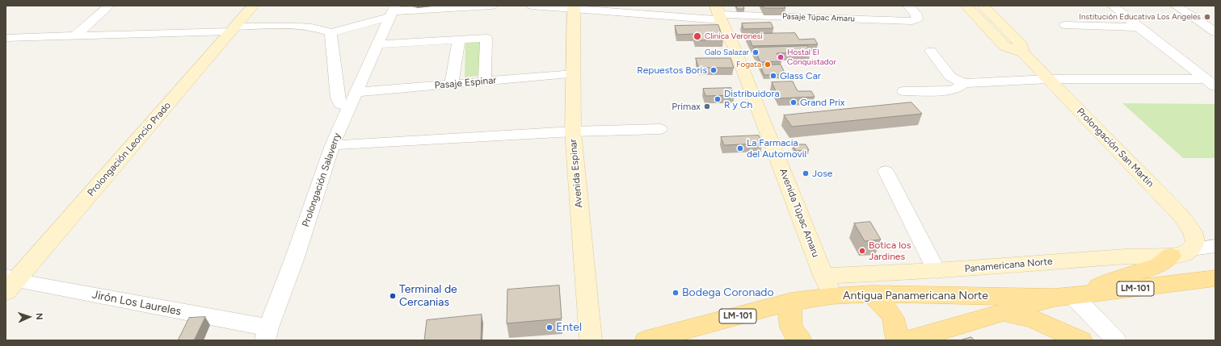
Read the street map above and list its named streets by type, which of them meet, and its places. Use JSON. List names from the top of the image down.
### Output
{
  "streets": {
    "main road": ["LM-101", "Antigua Panamericana Norte"],
    "street": [
      "Pasaje Túpac Amaru",
      "Pasaje Espinar",
      "Prolongación San Martin",
      "Prolongación Leoncio Prado",
      "Avenida Espinar",
      "Prolongación Salaverry",
      "Avenida Túpac Amaru",
      "Panamericana Norte",
      "Jirón Los Laureles"
    ]
  },
  "crossings": [
    ["Pasaje Túpac Amaru", "Avenida Espinar"],
    ["Pasaje Túpac Amaru", "Avenida Túpac Amaru"],
    ["Pasaje Espinar", "Avenida Espinar"],
    ["Pasaje Espinar", "Prolongación Salaverry"],
    ["Prolongación San Martin", "Panamericana Norte"],
    ["Prolongación Leoncio Prado", "Jirón Los Laureles"],
    ["Prolongación Salaverry", "Jirón Los Laureles"],
    ["Avenida Túpac Amaru", "Panamericana Norte"],
    ["Avenida Túpac Amaru", "Antigua Panamericana Norte"],
    ["Panamericana Norte", "Antigua Panamericana Norte"]
  ],
  "places": [
    "Institución Educativa Los Angeles",
    "Clinica Veronesi",
    "Galo Salazar",
    "Hostal El Conquistador",
    "Fogata",
    "Repuestos Boris",
    "Glass Car",
    "Distribuidora R y Ch",
    "Grand Prix",
    "Primax",
    "La Farmacia del Automovil",
    "Jose",
    "Botica los Jardines",
    "Bodega Coronado",
    "Terminal de Cercanias",
    "Entel"
  ],
  "north": "right"
}
